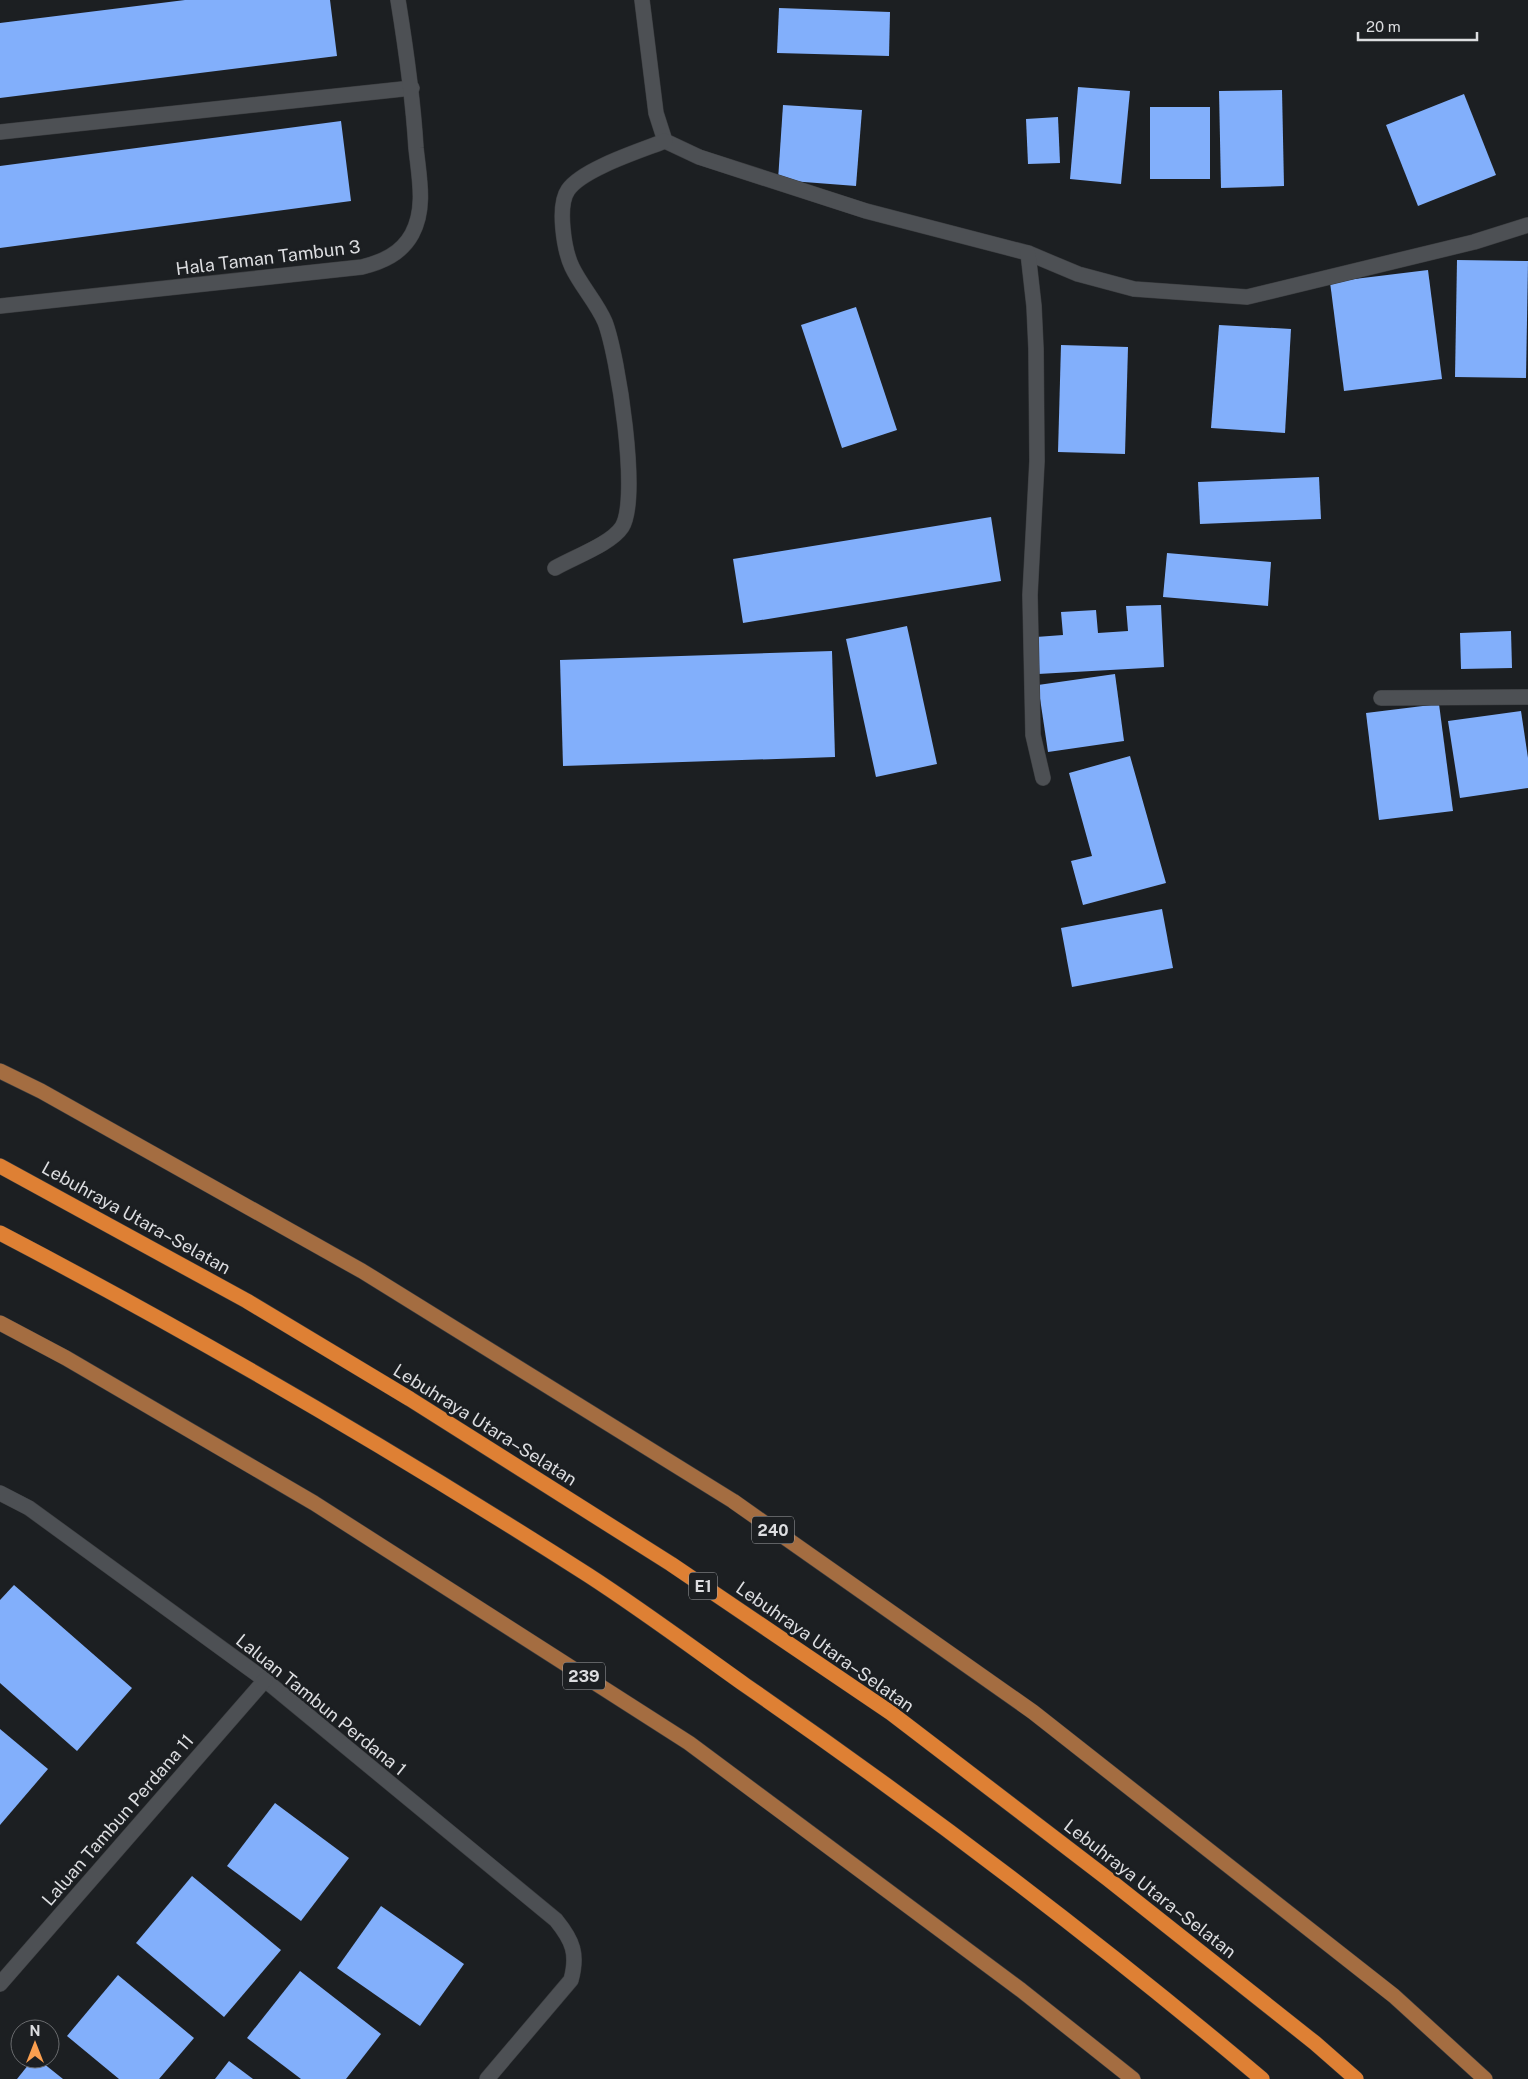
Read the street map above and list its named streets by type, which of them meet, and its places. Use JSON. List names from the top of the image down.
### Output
{
  "streets": {
    "highway": ["Lebuhraya Utara–Selatan", "E1"],
    "main road": ["240", "239"],
    "street": ["Hala Taman Tambun 3", "Laluan Tambun Perdana 1", "Laluan Tambun Perdana 11"]
  },
  "crossings": [
    ["Laluan Tambun Perdana 1", "Laluan Tambun Perdana 11"]
  ],
  "scale_bar": "20 m",
  "north": "top"
}
